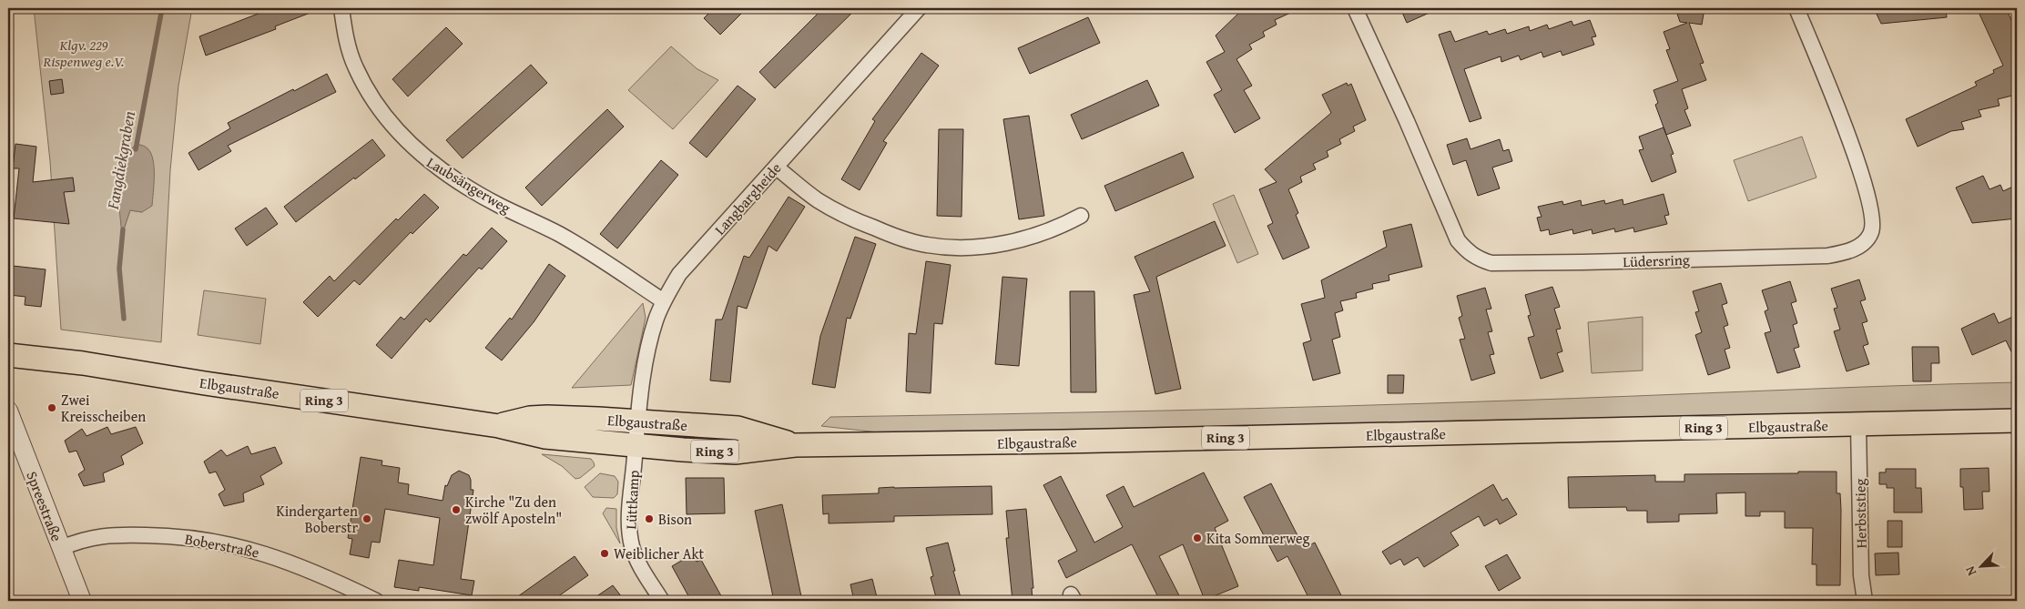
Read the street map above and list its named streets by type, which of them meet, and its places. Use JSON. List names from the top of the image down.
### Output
{
  "streets": {
    "main road": ["Elbgaustraße", "Ring 3"],
    "street": [
      "Laubsängerweg",
      "Langbargheide",
      "Lüdersring",
      "Lüttkamp",
      "Spreestraße",
      "Herbststieg",
      "Boberstraße"
    ]
  },
  "crossings": [
    ["Laubsängerweg", "Langbargheide"],
    ["Langbargheide", "Elbgaustraße"],
    ["Langbargheide", "Lüttkamp"],
    ["Elbgaustraße", "Lüttkamp"],
    ["Elbgaustraße", "Herbststieg"],
    ["Spreestraße", "Boberstraße"]
  ],
  "water": ["Fangdiekgraben"],
  "parks": ["Klgv. 229 Rispenweg e.V."],
  "places": [
    "Zwei Kreisscheiben",
    "Kirche \"Zu den zwölf Aposteln\"",
    "Kindergarten Boberstr",
    "Bison",
    "Kita Sommerweg",
    "Weiblicher Akt"
  ],
  "north": "bottom left"
}
